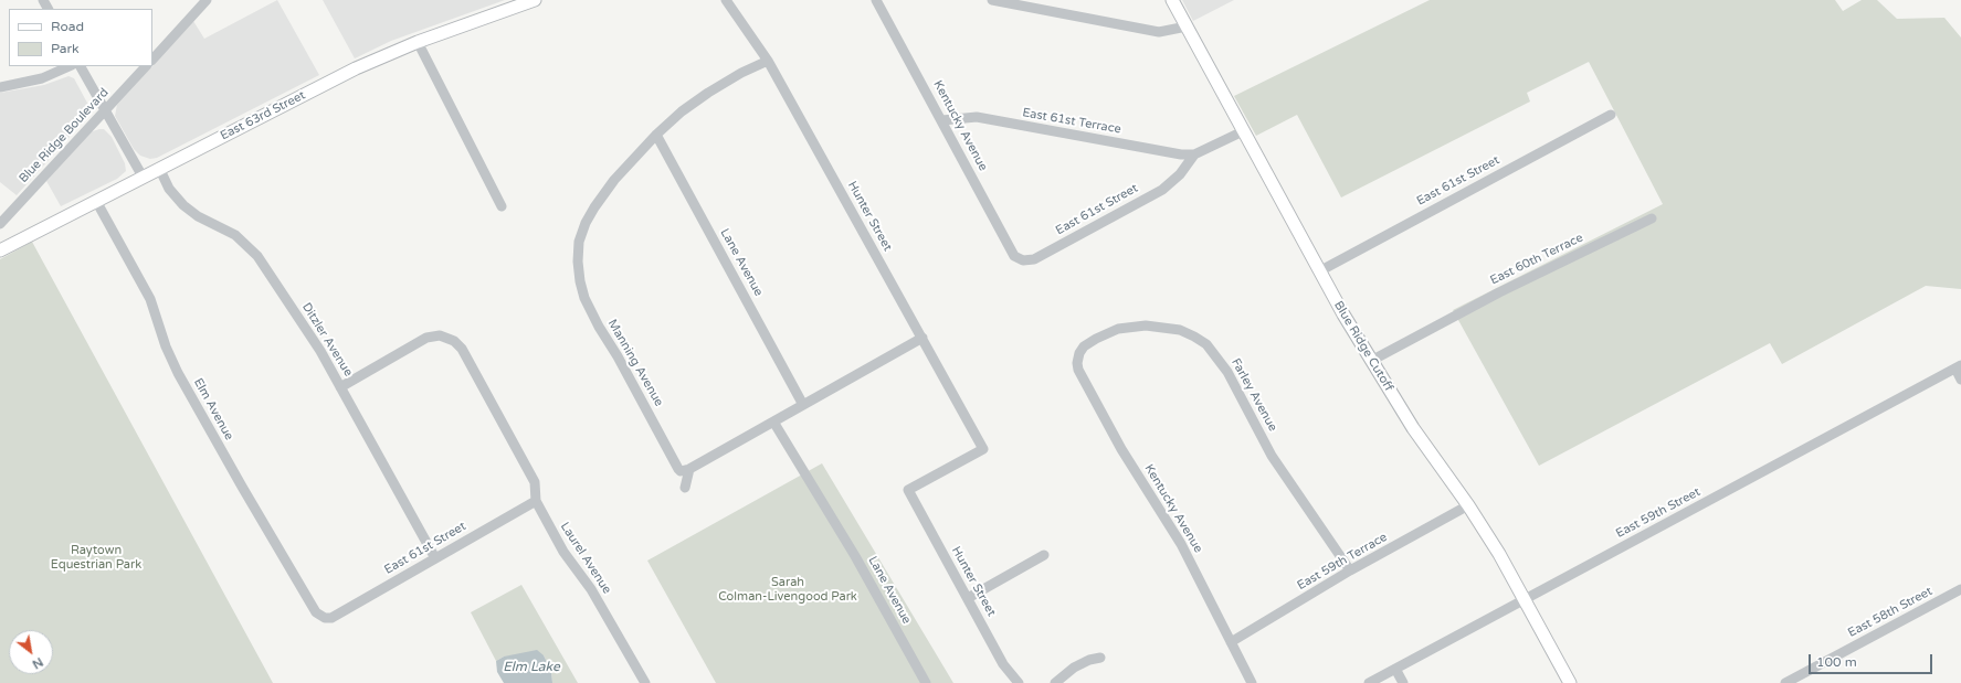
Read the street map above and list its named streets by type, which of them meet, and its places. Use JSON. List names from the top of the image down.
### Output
{
  "streets": {
    "main road": ["East 63rd Street", "Blue Ridge Cutoff"],
    "street": [
      "East 61st Terrace",
      "Kentucky Avenue",
      "Blue Ridge Boulevard",
      "East 61st Street",
      "Hunter Street",
      "East 60th Terrace",
      "Lane Avenue",
      "Ditzler Avenue",
      "Manning Avenue",
      "Farley Avenue",
      "Elm Avenue",
      "East 59th Street",
      "Laurel Avenue",
      "East 59th Terrace",
      "East 58th Street"
    ]
  },
  "crossings": [
    ["East 63rd Street", "Ditzler Avenue"],
    ["East 63rd Street", "Elm Avenue"],
    ["East 61st Terrace", "Kentucky Avenue"],
    ["East 61st Terrace", "East 61st Street"],
    ["Kentucky Avenue", "East 61st Street"],
    ["Kentucky Avenue", "Farley Avenue"],
    ["Kentucky Avenue", "East 59th Terrace"],
    ["East 61st Street", "Ditzler Avenue"],
    ["East 61st Street", "Blue Ridge Cutoff"],
    ["East 61st Street", "Elm Avenue"],
    ["East 61st Street", "Laurel Avenue"],
    ["East 60th Terrace", "Blue Ridge Cutoff"],
    ["Lane Avenue", "Manning Avenue"],
    ["Ditzler Avenue", "Laurel Avenue"],
    ["Blue Ridge Cutoff", "East 59th Street"],
    ["Blue Ridge Cutoff", "East 59th Terrace"],
    ["Farley Avenue", "East 59th Terrace"]
  ],
  "water": ["Elm Lake"],
  "parks": ["Raytown Equestrian Park", "Sarah Colman-Livengood Park"],
  "legend": ["Road", "Park"],
  "scale_bar": "100 m",
  "north": "bottom right"
}
